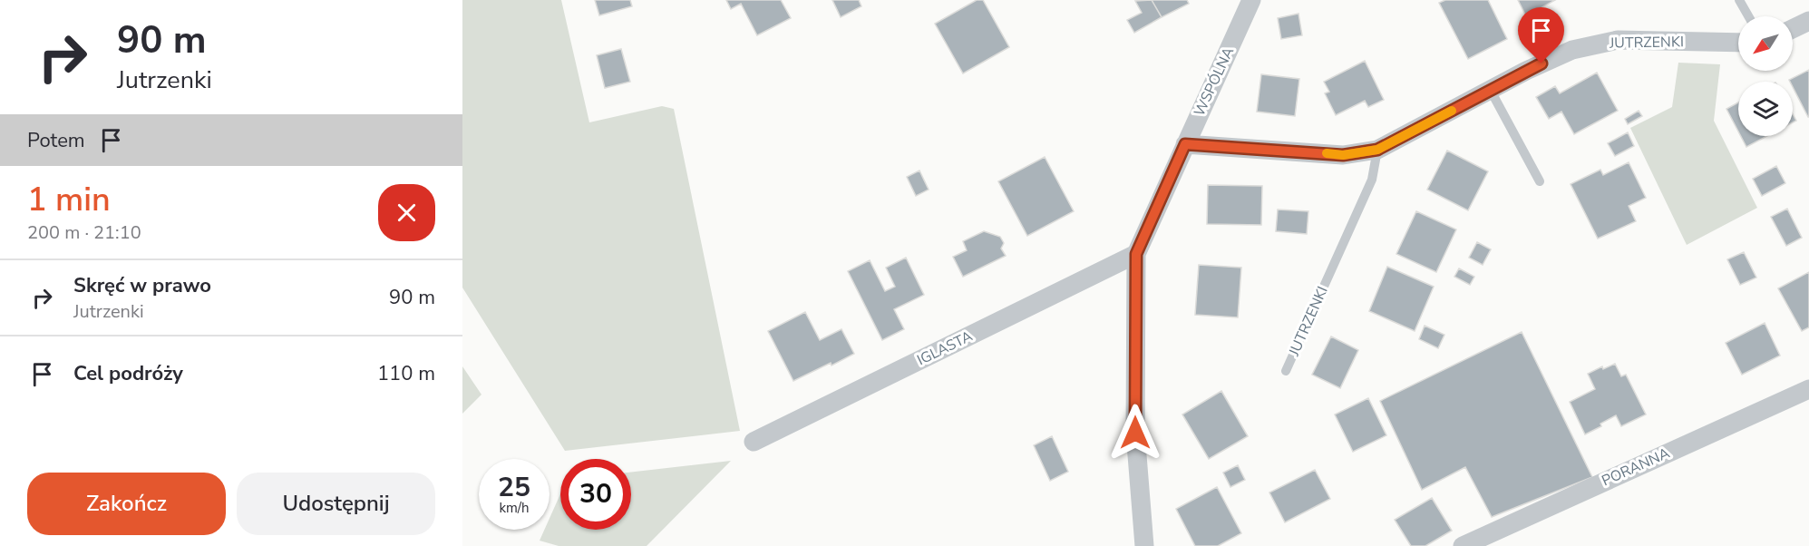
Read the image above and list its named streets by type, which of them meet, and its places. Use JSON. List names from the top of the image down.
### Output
{
  "streets": {
    "street": [
      "JUTRZENKI",
      "WSPÓLNA",
      "IGLASTA",
      "PORANNA"
    ]
  },
  "crossings": [
    ["JUTRZENKI", "WSPÓLNA"],
    ["WSPÓLNA", "IGLASTA"]
  ],
  "north": "bottom left",
  "page": {
    "turn": ["90 m", "Jutrzenki"],
    "then": "Potem",
    "heading": ["1 min", "200 m · 21:10"],
    "list": [
      {
        "name": "Skręć w prawo",
        "note": "Jutrzenki",
        "value": "90 m"
      },
      {
        "name": "Cel podróży",
        "value": "110 m"
      }
    ],
    "speed": "25 km/h",
    "limit": "30",
    "buttons": ["Zakończ", "Udostępnij"]
  }
}
